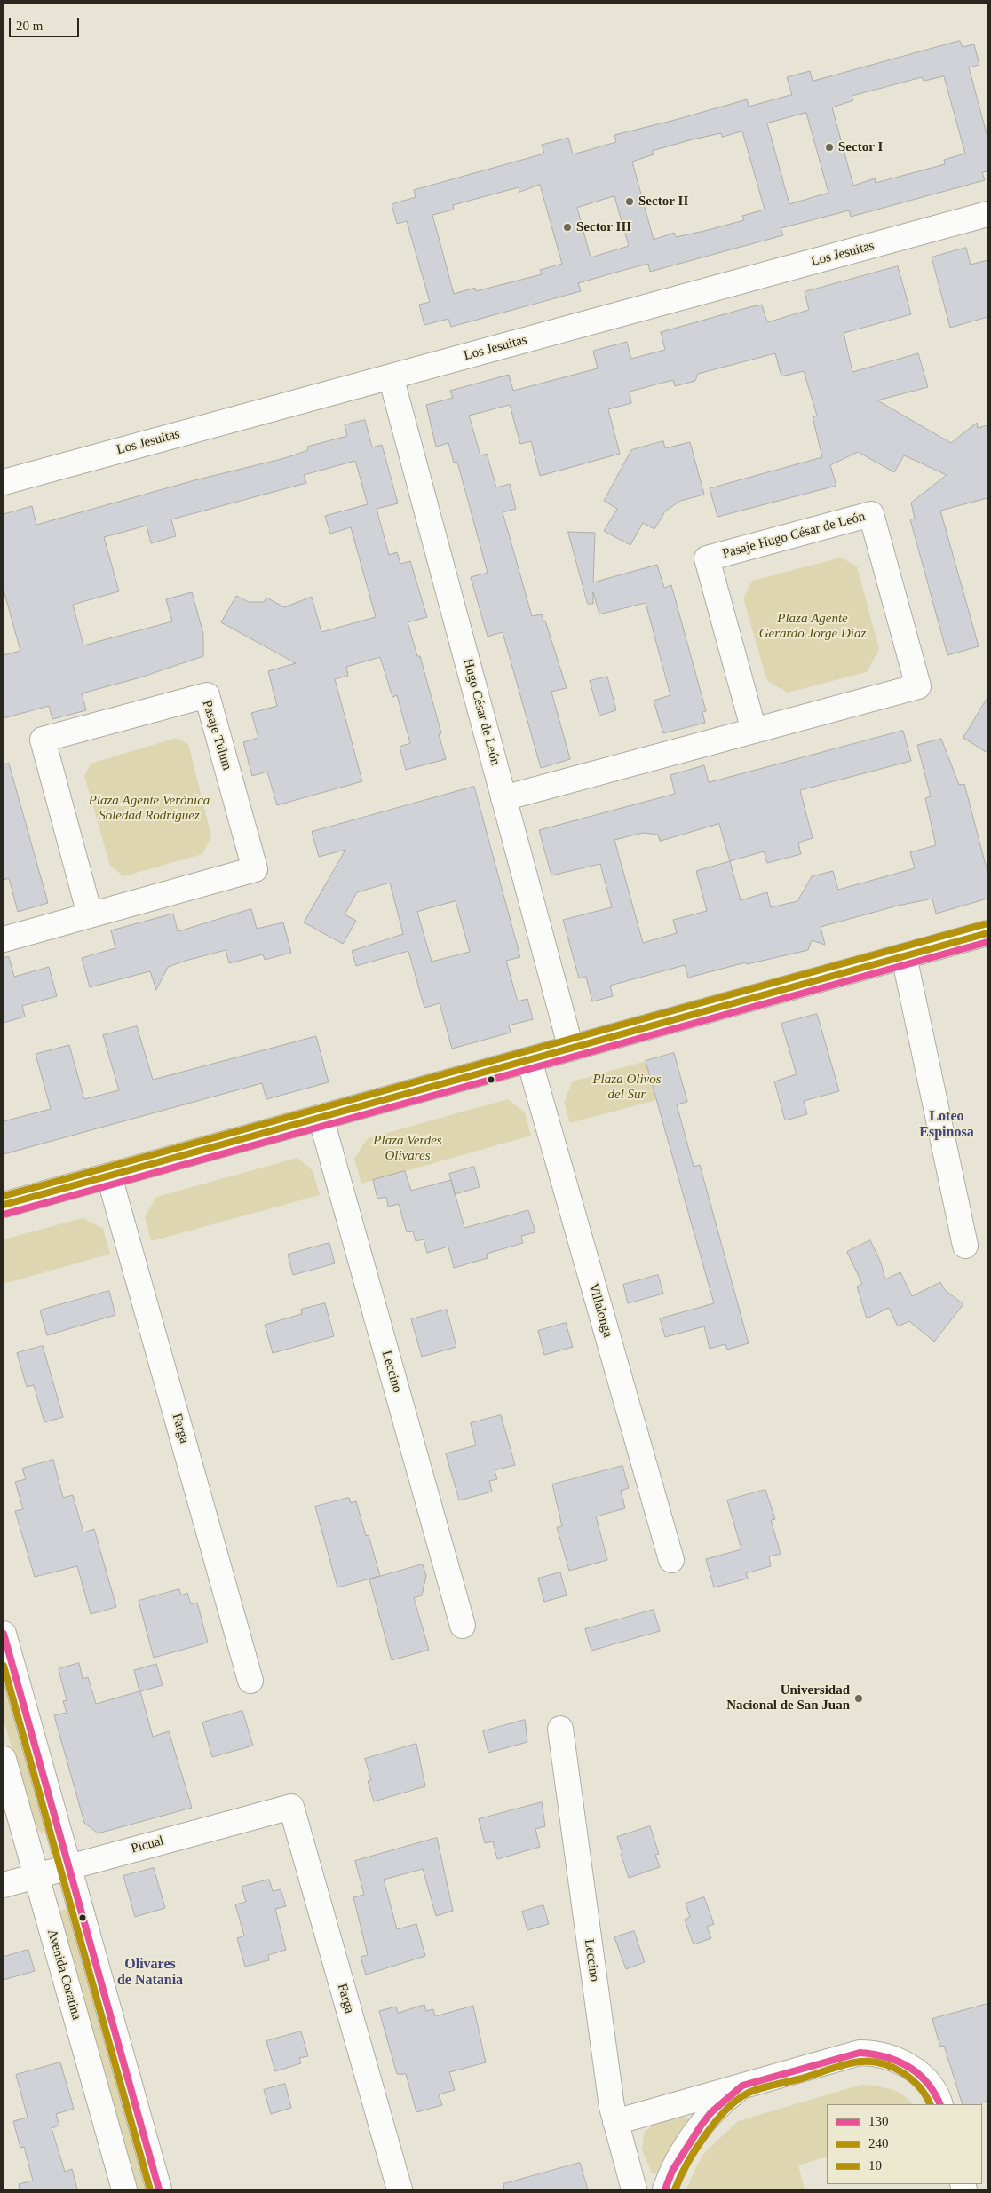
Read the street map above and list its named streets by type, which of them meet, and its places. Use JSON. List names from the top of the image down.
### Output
{
  "streets": {
    "street": [
      "Los Jesuitas",
      "Pasaje Hugo César de León",
      "Hugo César de León",
      "Pasaje Tulum",
      "Villalonga",
      "Leccino",
      "Farga",
      "Picual",
      "Avenida Coratina"
    ]
  },
  "crossings": [
    ["Los Jesuitas", "Hugo César de León"],
    ["Pasaje Hugo César de León", "Hugo César de León"],
    ["Farga", "Picual"],
    ["Picual", "Avenida Coratina"]
  ],
  "districts": ["Loteo Espinosa", "Olivares de Natania"],
  "parks": [
    "Plaza Agente Gerardo Jorge Díaz",
    "Plaza Agente Verónica Soledad Rodríguez",
    "Plaza Olivos del Sur",
    "Plaza Verdes Olivares"
  ],
  "places": [
    "Sector I",
    "Sector II",
    "Sector III",
    "Universidad Nacional de San Juan"
  ],
  "lines": ["transit line 10", "transit line 130", "transit line 240"],
  "legend": ["130", "240", "10"],
  "scale_bar": "20 m"
}
